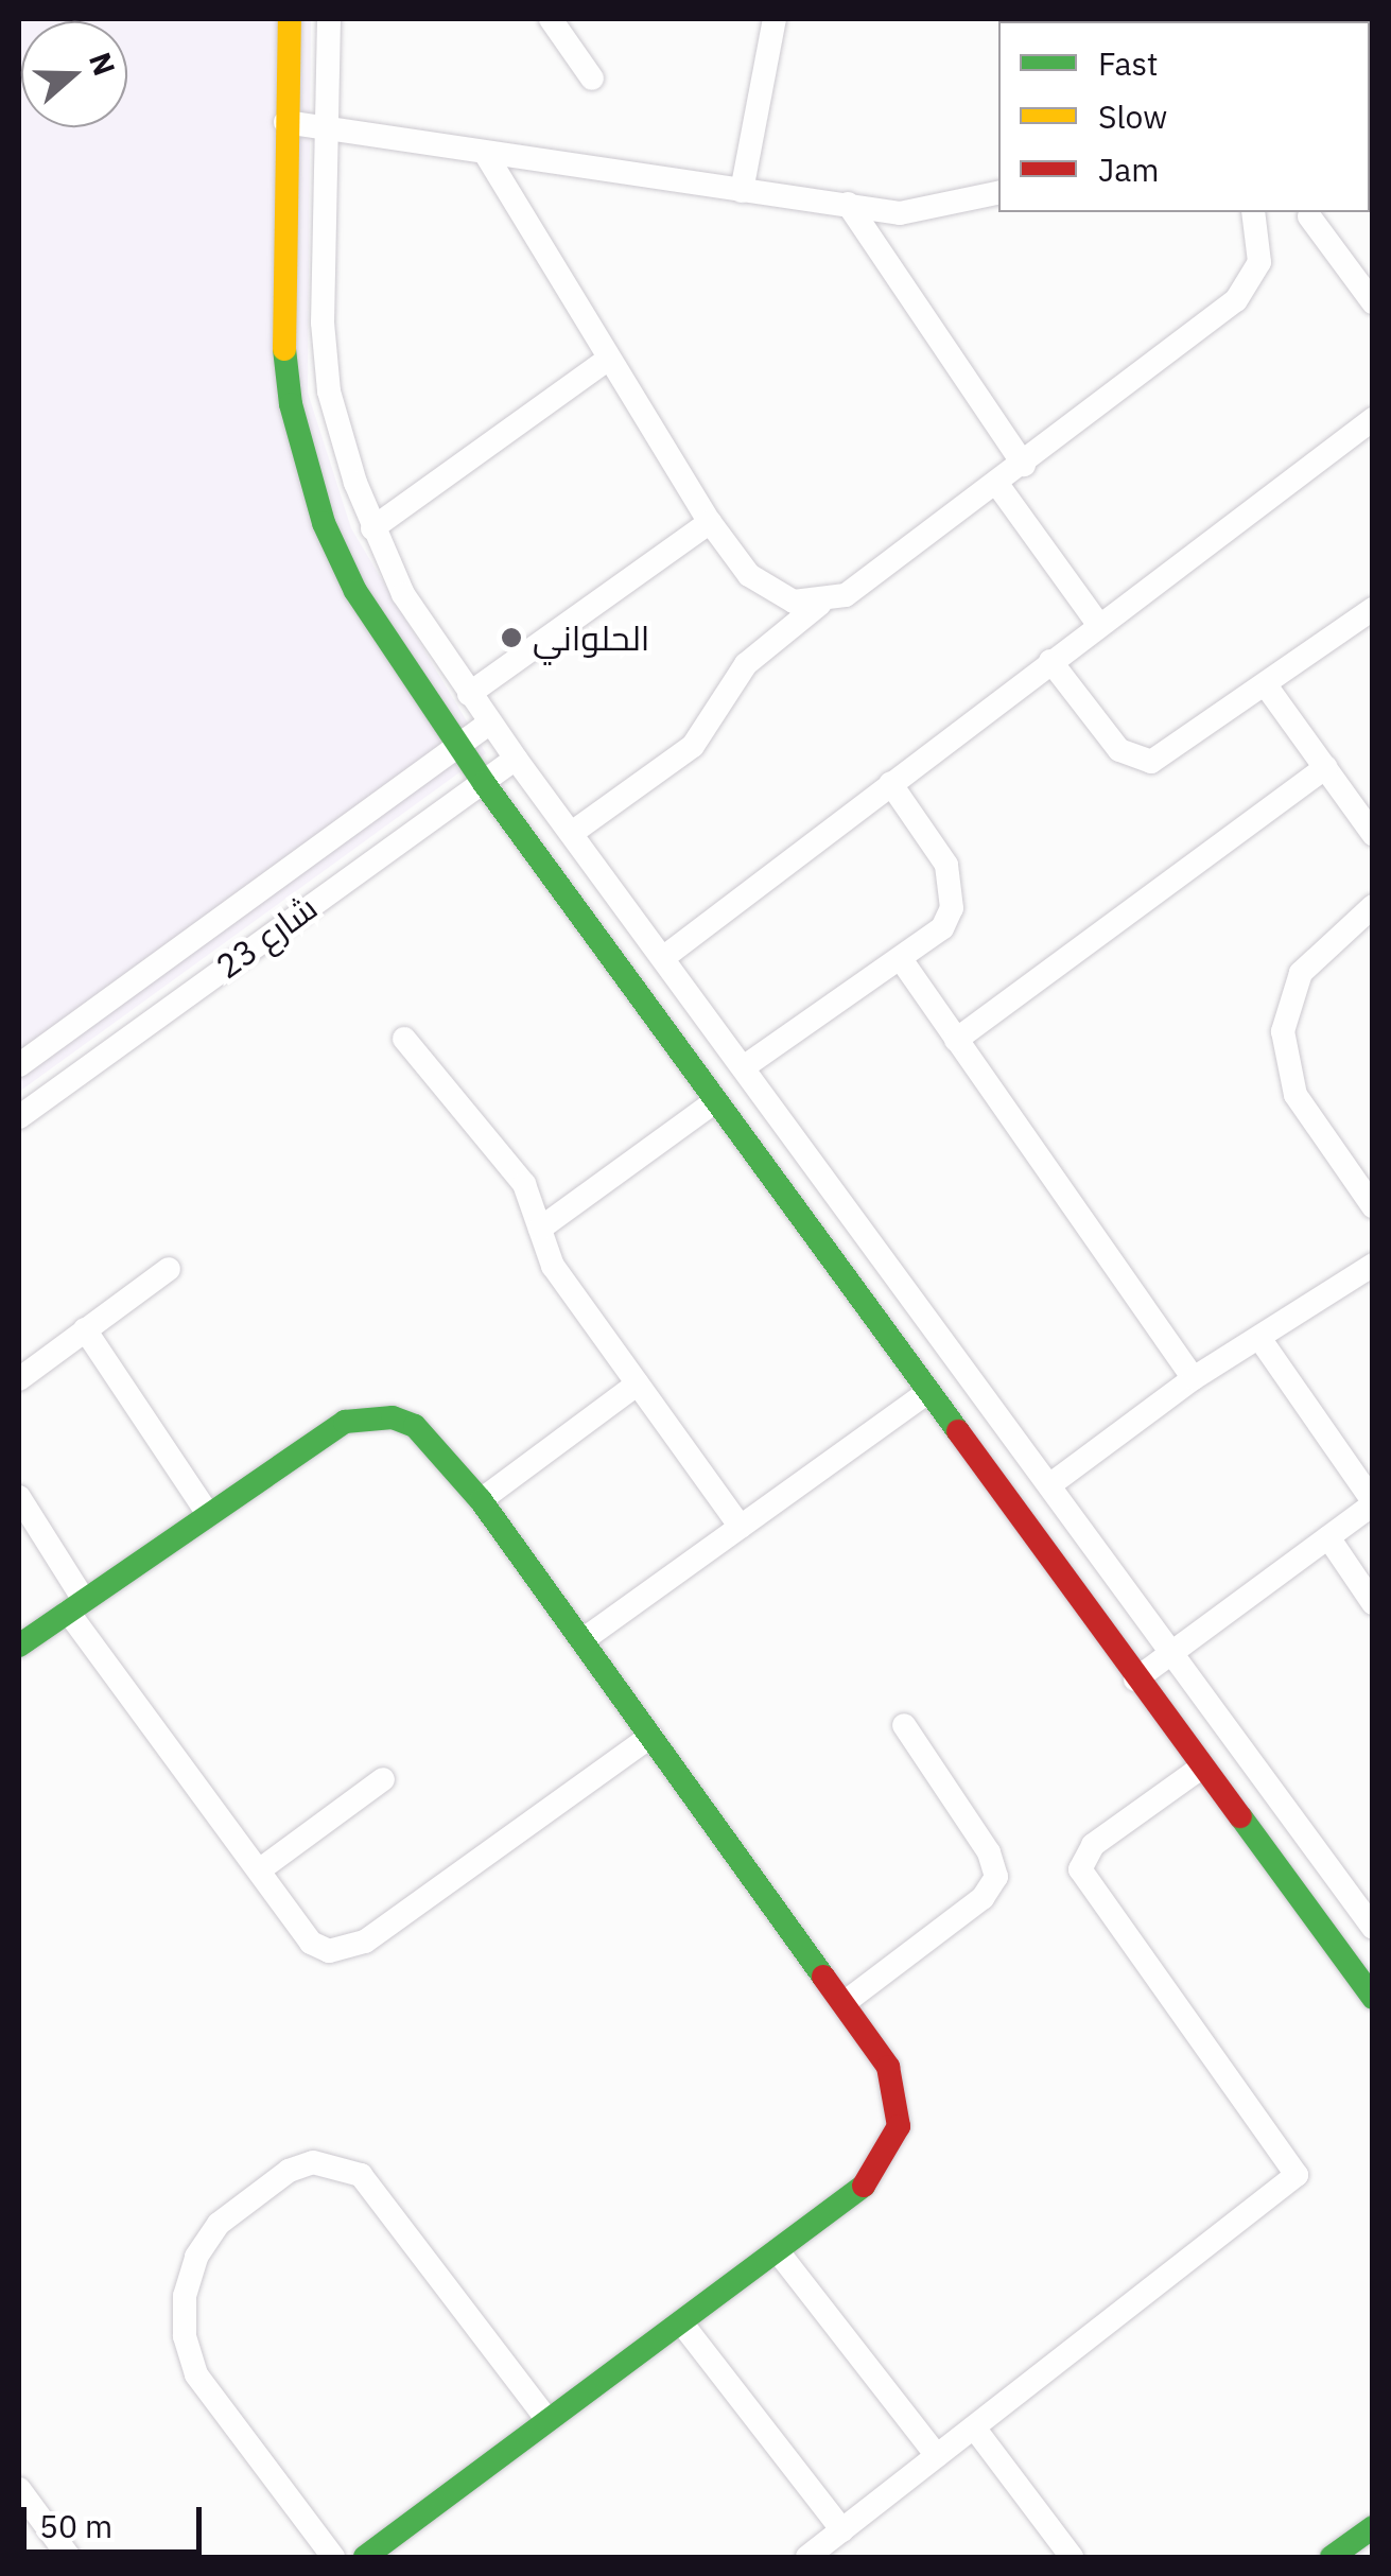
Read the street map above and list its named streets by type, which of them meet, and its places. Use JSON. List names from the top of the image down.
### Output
{
  "streets": {
    "street": ["شارع 23"]
  },
  "places": ["الحلواني"],
  "legend": ["Fast", "Slow", "Jam"],
  "scale_bar": "50 m",
  "north": "right"
}
